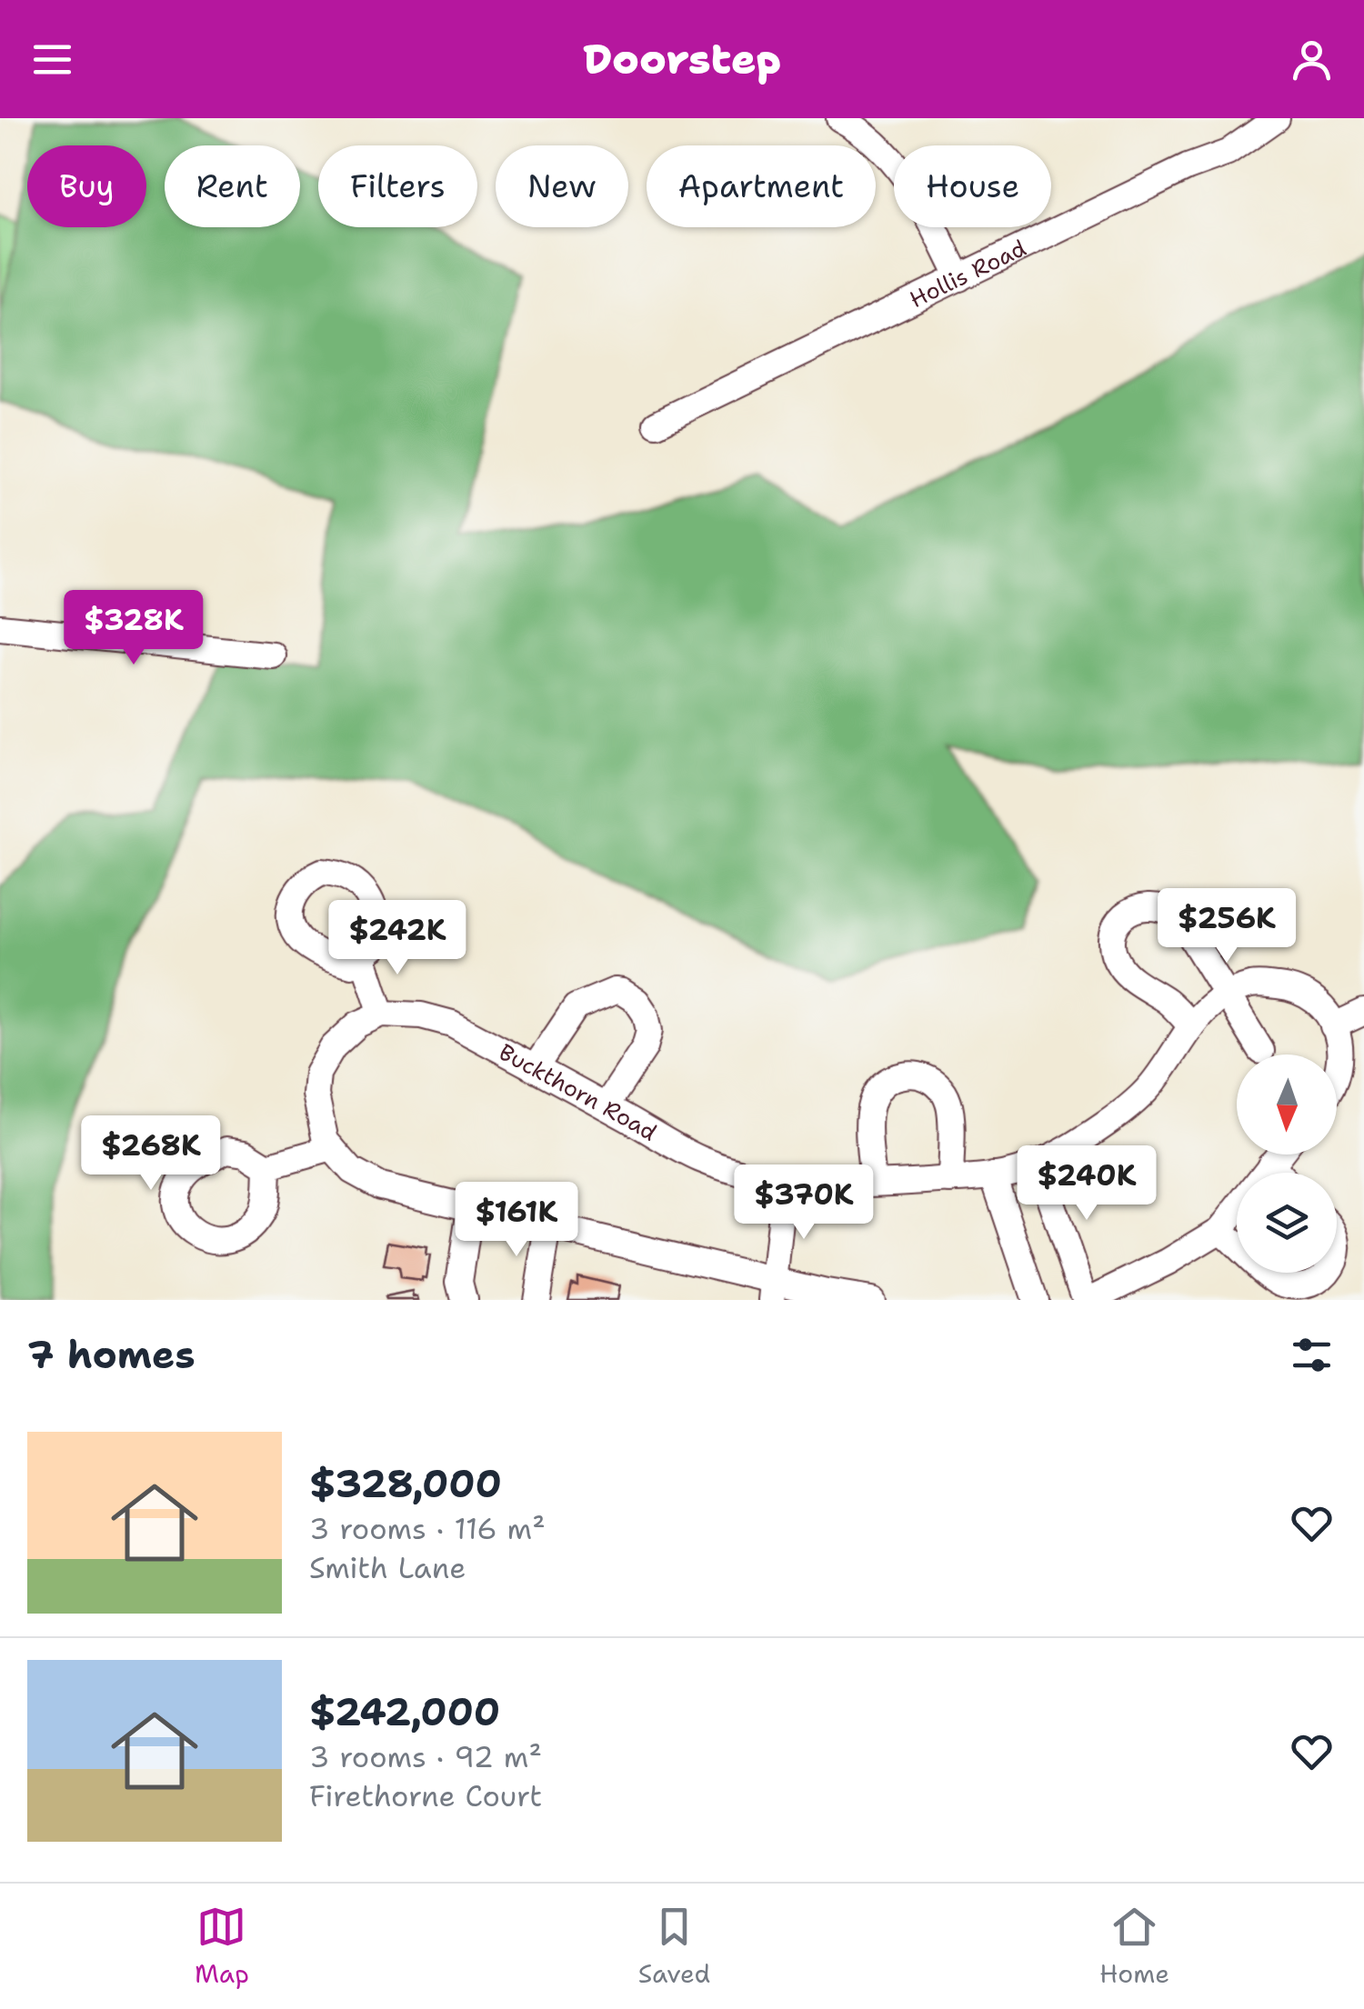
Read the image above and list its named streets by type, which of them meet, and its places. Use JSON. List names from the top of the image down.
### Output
{
  "streets": {
    "street": ["Hollis Road", "Buckthorn Road"]
  },
  "north": "bottom",
  "page": {
    "header": "Doorstep",
    "chip": [
      "Buy",
      "Rent",
      "Filters",
      "New",
      "Apartment",
      "House"
    ],
    "price": [
      "$328K",
      "$256K",
      "$242K",
      "$268K",
      "$240K",
      "$370K",
      "$161K"
    ],
    "heading": "7 homes",
    "list": [
      {
        "name": "$328,000",
        "note": "3 rooms · 116 m² · Smith Lane"
      },
      {
        "name": "$242,000",
        "note": "3 rooms · 92 m² · Firethorne Court"
      }
    ],
    "tabs": ["Map", "Saved", "Home"]
  }
}
